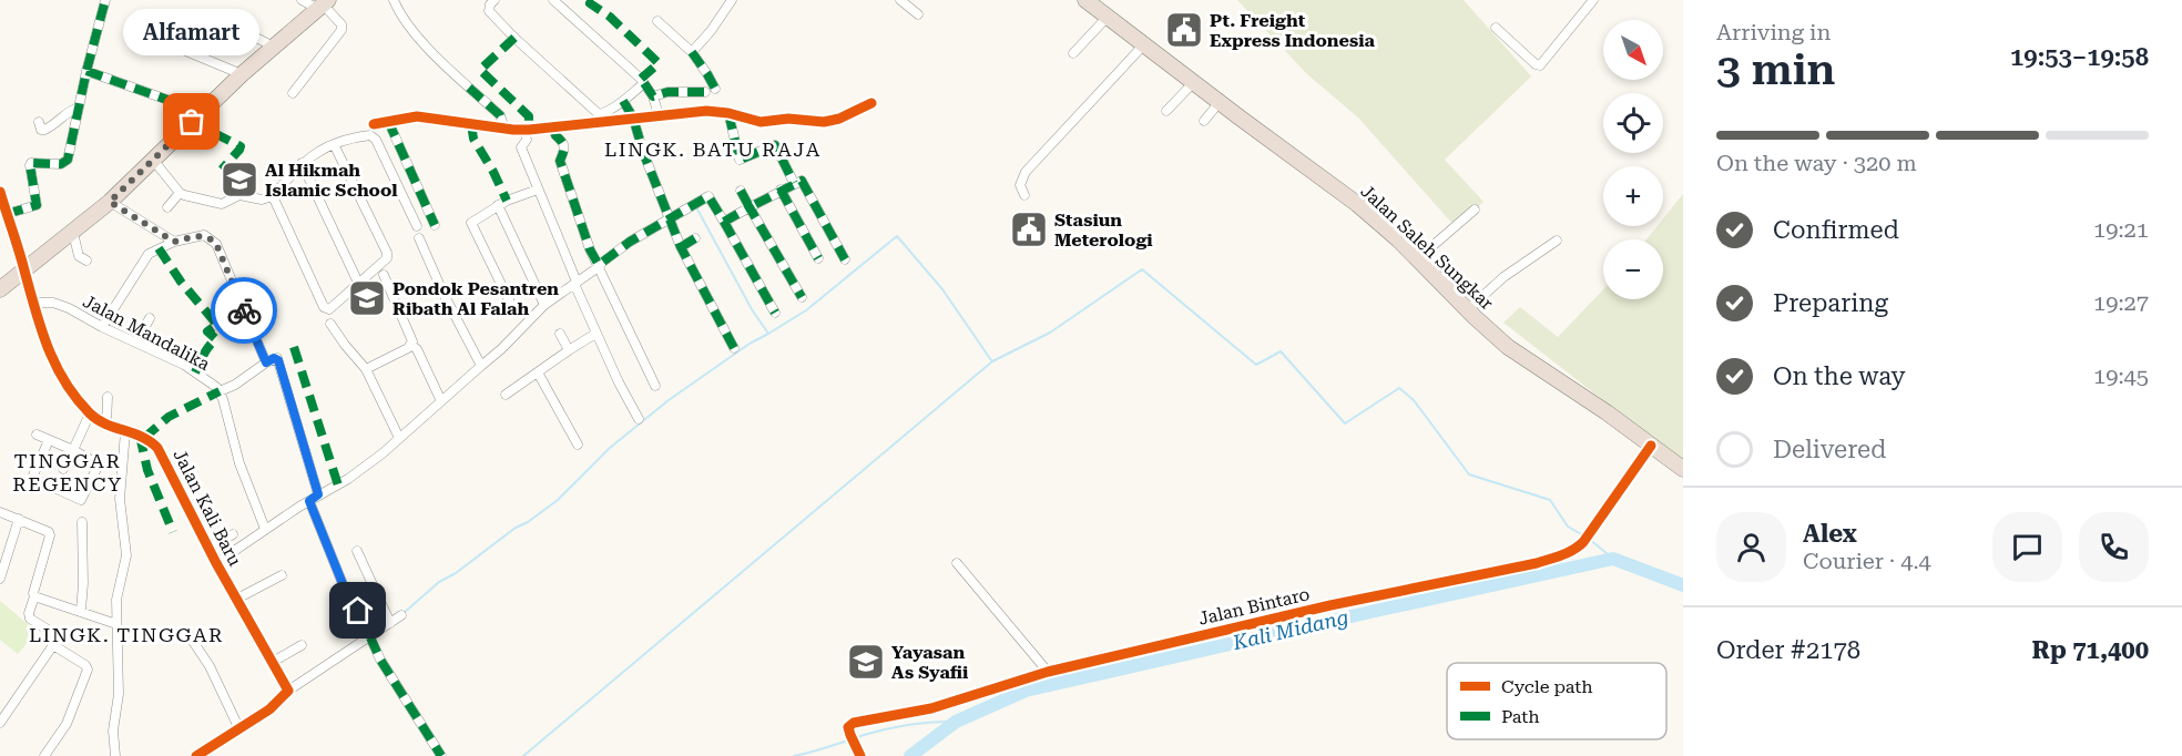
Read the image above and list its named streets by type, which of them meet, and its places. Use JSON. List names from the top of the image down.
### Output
{
  "streets": {
    "highway": ["Jalan Saleh Sungkar"],
    "street": ["Jalan Mandalika", "Jalan Kali Baru", "Jalan Bintaro"]
  },
  "crossings": [
    ["Jalan Saleh Sungkar", "Jalan Bintaro"],
    ["Jalan Mandalika", "Jalan Kali Baru"]
  ],
  "districts": ["LINGK. BATU RAJA", "TINGGAR REGENCY", "LINGK. TINGGAR"],
  "water": ["Kali Midang"],
  "places": {
    "public building": ["Pt. Freight Express Indonesia", "Stasiun Meterologi"],
    "other": ["Alfamart"],
    "school or university": ["Al Hikmah Islamic School", "Pondok Pesantren Ribath Al Falah", "Yayasan As Syafii"]
  },
  "legend": ["Cycle path", "Path"],
  "north": "bottom right",
  "page": {
    "heading": ["3 min", "Arriving in", "19:53–19:58"],
    "panel": [
      "Alex",
      "Courier · 4.4",
      "Order #2178",
      "Rp 71,400"
    ],
    "bubble": "Alfamart",
    "map_buttons": ["+", "−"],
    "bar": "On the way · 320 m",
    "list": [
      ["Confirmed", "19:21"],
      ["Preparing", "19:27"],
      ["On the way", "19:45"],
      "Delivered"
    ]
  }
}
